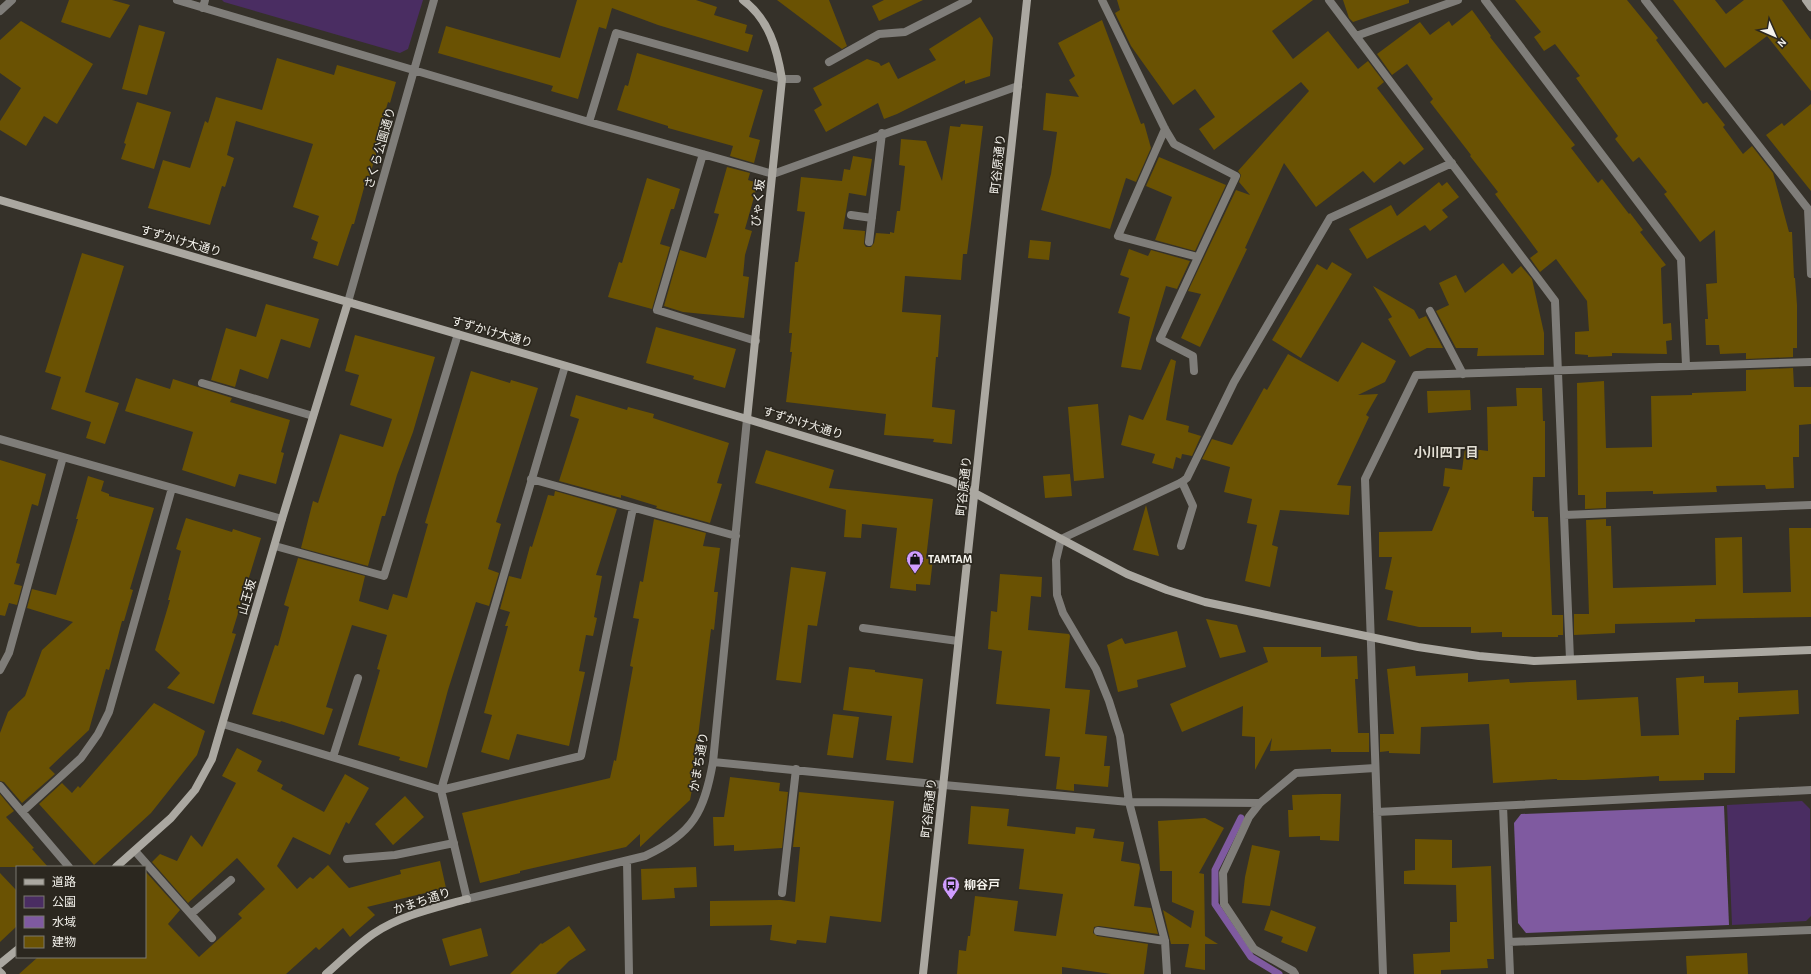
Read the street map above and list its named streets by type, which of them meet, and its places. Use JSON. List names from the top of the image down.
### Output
{
  "streets": {
    "street": [
      "さくら公園通り",
      "町谷原通り",
      "びゃく坂",
      "すずかけ大通り",
      "山王坂",
      "かまち通り"
    ]
  },
  "crossings": [
    ["さくら公園通り", "すずかけ大通り"],
    ["さくら公園通り", "山王坂"],
    ["町谷原通り", "すずかけ大通り"],
    ["びゃく坂", "すずかけ大通り"],
    ["びゃく坂", "かまち通り"],
    ["すずかけ大通り", "山王坂"],
    ["すずかけ大通り", "かまち通り"]
  ],
  "districts": ["小川四丁目"],
  "places": {
    "shop": ["TAMTAM"],
    "bus stop": ["柳谷戸"]
  },
  "legend": [
    "道路",
    "公園",
    "水域",
    "建物"
  ],
  "north": "bottom right"
}
